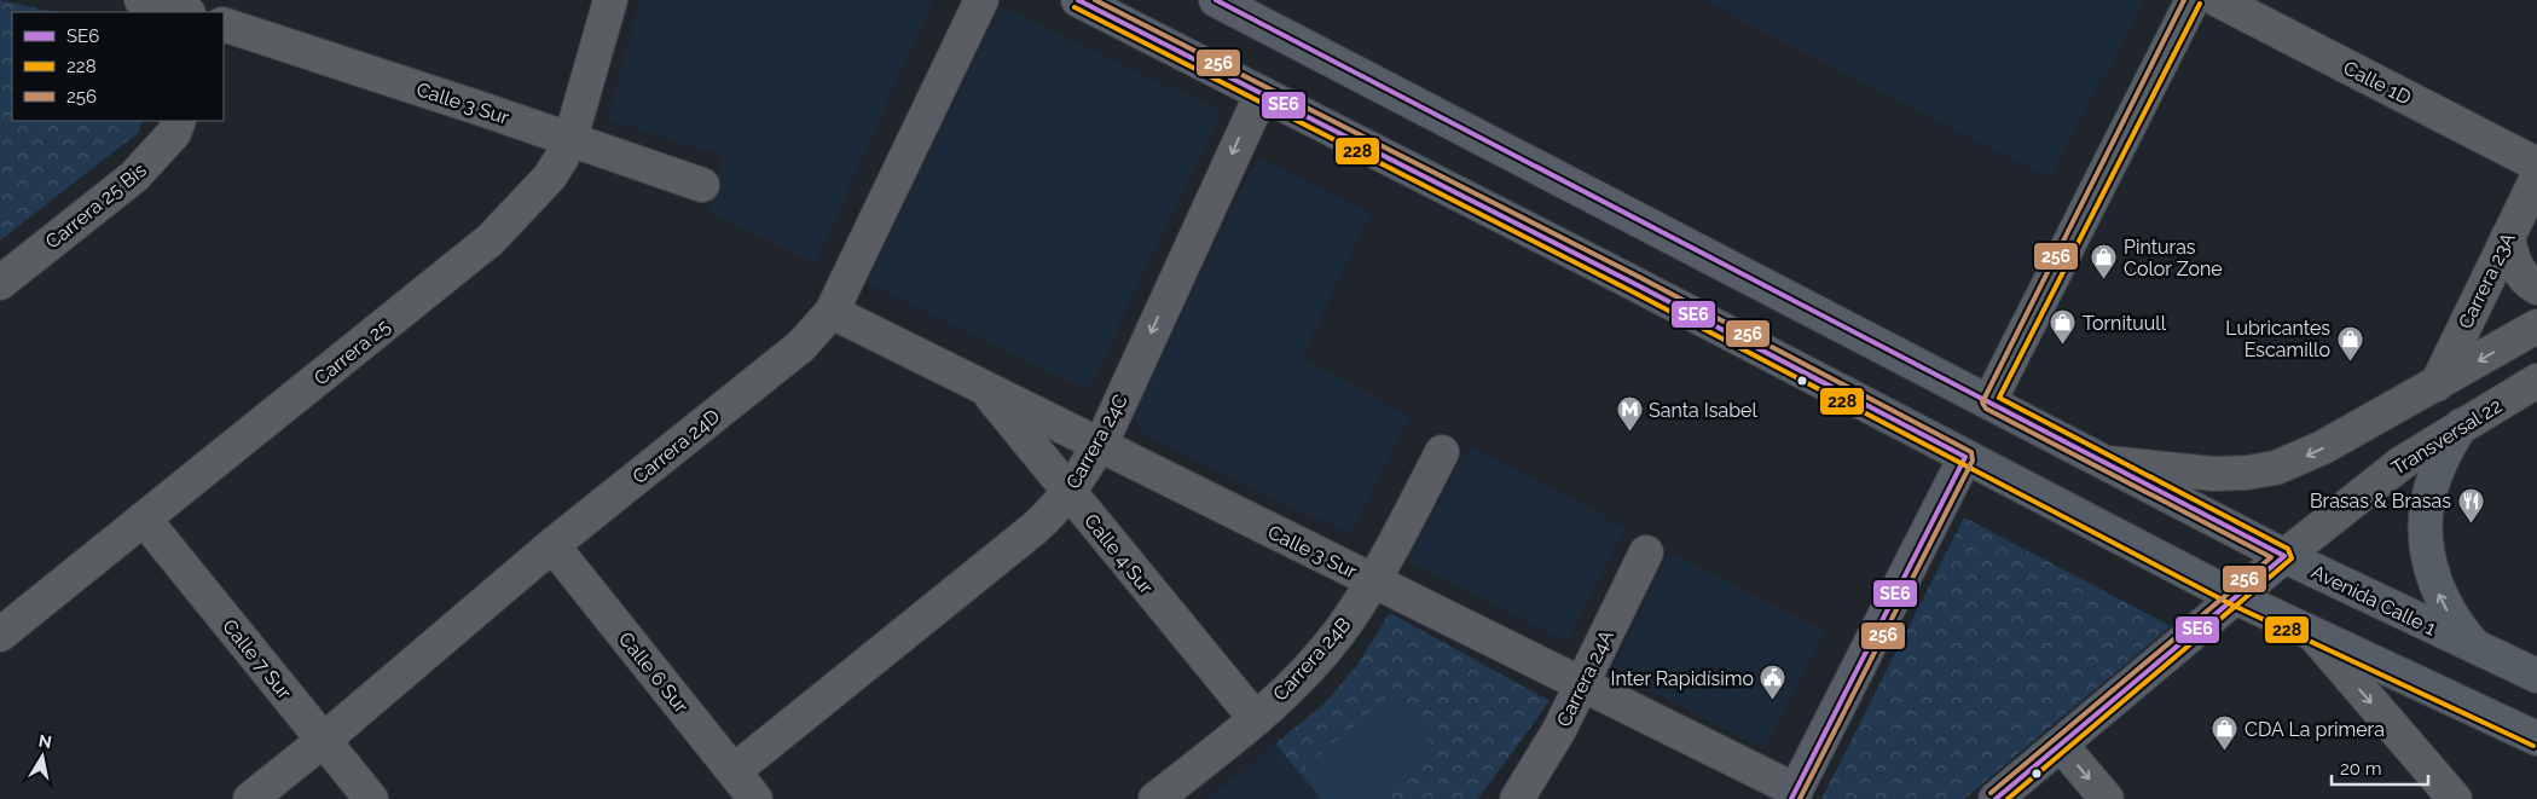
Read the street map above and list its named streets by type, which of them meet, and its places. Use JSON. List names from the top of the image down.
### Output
{
  "streets": {
    "main road": ["Transversal 22", "Avenida Calle 1"],
    "street": [
      "Calle 1D",
      "Calle 3 Sur",
      "Carrera 25 Bis",
      "Carrera 23A",
      "Carrera 25",
      "Carrera 24C",
      "Carrera 24D",
      "Calle 4 Sur",
      "Calle 7 Sur",
      "Carrera 24B",
      "Calle 6 Sur",
      "Carrera 24A"
    ]
  },
  "crossings": [
    ["Calle 3 Sur", "Carrera 25"],
    ["Calle 3 Sur", "Carrera 24C"],
    ["Calle 3 Sur", "Carrera 24D"],
    ["Calle 3 Sur", "Calle 4 Sur"],
    ["Calle 3 Sur", "Carrera 24B"],
    ["Calle 3 Sur", "Carrera 24A"],
    ["Carrera 25", "Calle 7 Sur"],
    ["Transversal 22", "Avenida Calle 1"],
    ["Carrera 24C", "Calle 4 Sur"],
    ["Carrera 24C", "Calle 6 Sur"],
    ["Carrera 24D", "Calle 7 Sur"],
    ["Carrera 24D", "Calle 6 Sur"],
    ["Calle 4 Sur", "Carrera 24B"]
  ],
  "one_way": ["Carrera 24C"],
  "places": {
    "shop": [
      "Pinturas Color Zone",
      "Tornituull",
      "Lubricantes Escamillo",
      "CDA La primera"
    ],
    "metro station": ["Santa Isabel"],
    "restaurant": ["Brasas & Brasas"],
    "public building": ["Inter Rapidísimo"]
  },
  "lines": ["transit line SE6", "transit line 256", "transit line 228"],
  "legend": ["SE6", "228", "256"],
  "scale_bar": "20 m",
  "north": "top"
}
